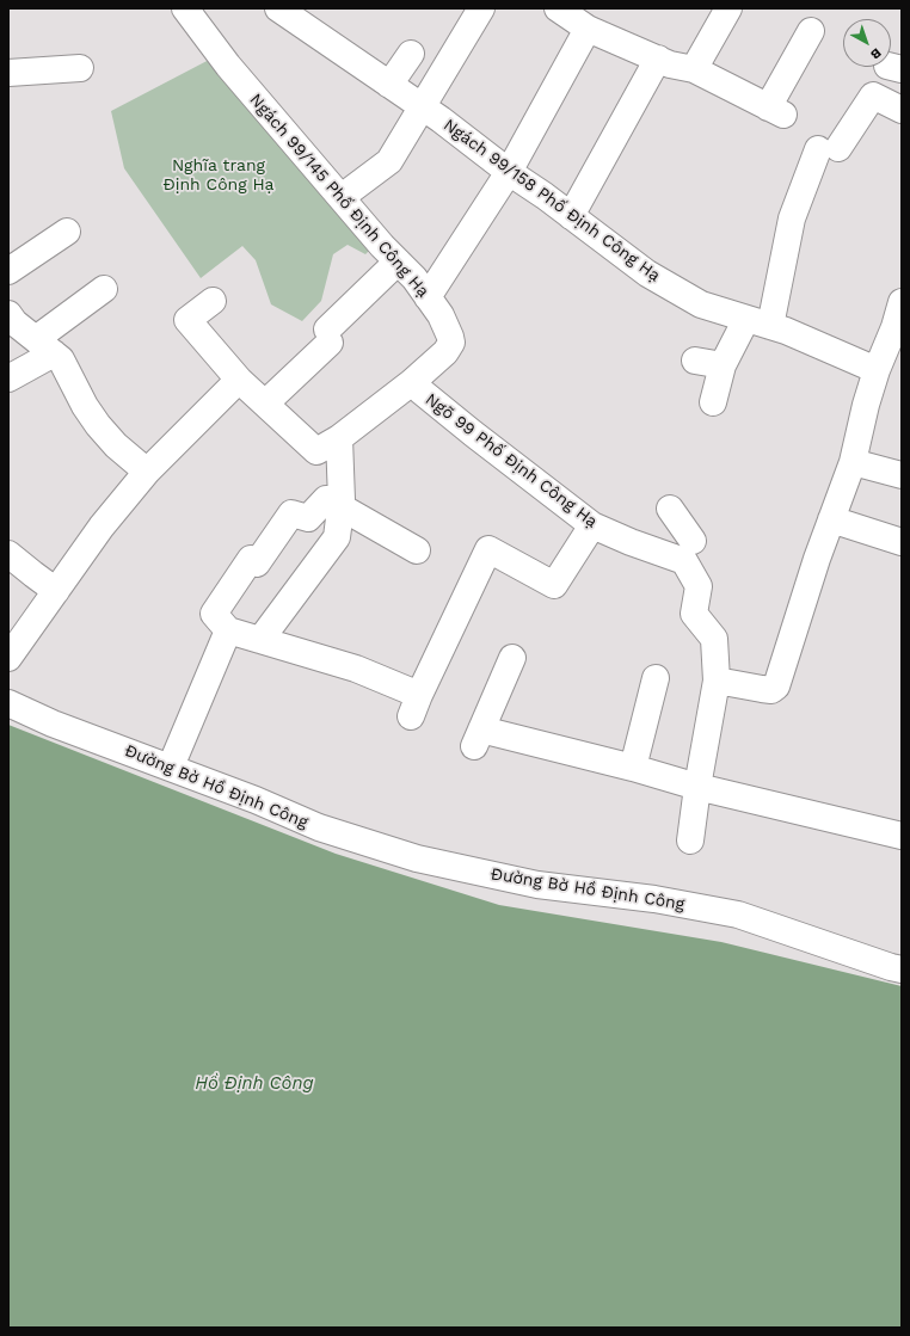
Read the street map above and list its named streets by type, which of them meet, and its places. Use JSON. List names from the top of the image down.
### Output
{
  "streets": {
    "street": [
      "Ngách 99/145 Phố Định Công Hạ",
      "Ngách 99/158 Phố Định Công Hạ",
      "Ngõ 99 Phố Định Công Hạ",
      "Đường Bờ Hồ Định Công"
    ]
  },
  "crossings": [
    ["Ngách 99/145 Phố Định Công Hạ", "Ngõ 99 Phố Định Công Hạ"]
  ],
  "water": ["Hồ Định Công"],
  "parks": ["Nghĩa trang Định Công Hạ"],
  "north": "bottom right"
}
